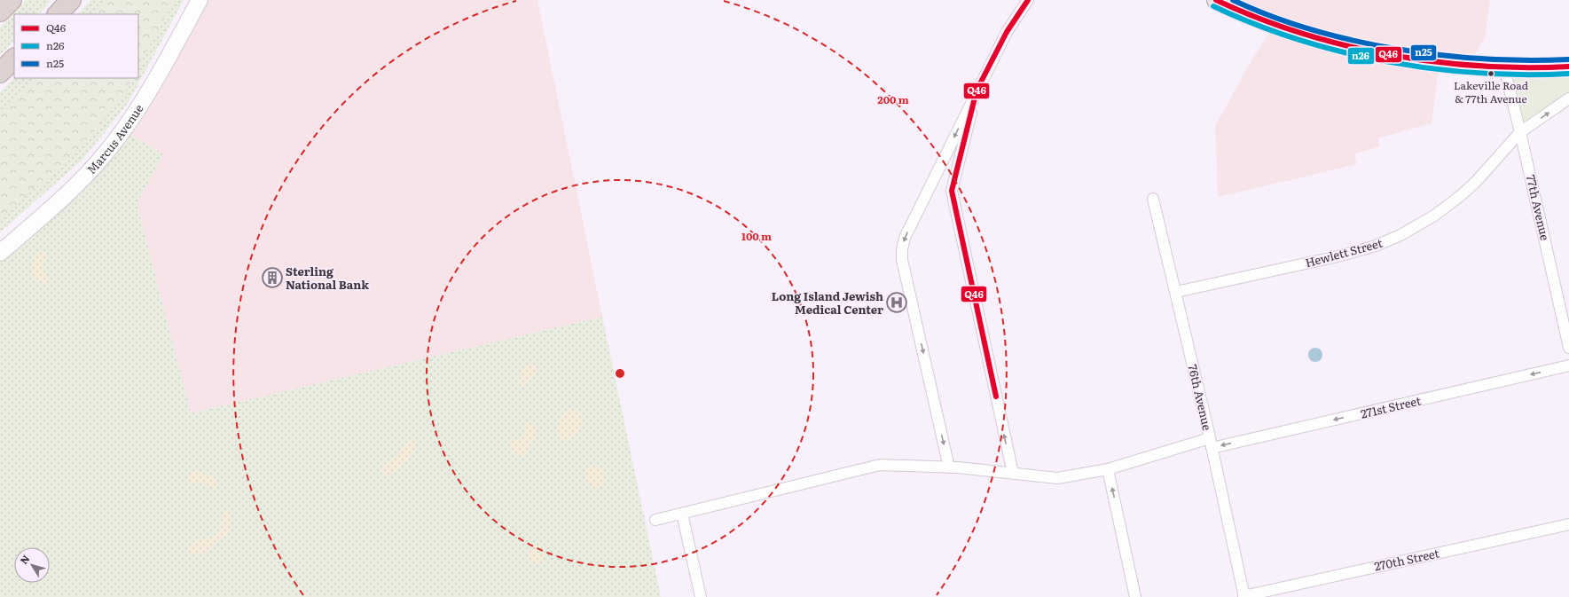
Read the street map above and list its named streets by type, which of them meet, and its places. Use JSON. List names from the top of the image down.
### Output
{
  "streets": {
    "main road": ["Marcus Avenue"],
    "street": [
      "77th Avenue",
      "Hewlett Street",
      "76th Avenue",
      "271st Street",
      "270th Street"
    ]
  },
  "crossings": [
    ["77th Avenue", "Hewlett Street"],
    ["Hewlett Street", "76th Avenue"],
    ["76th Avenue", "271st Street"],
    ["76th Avenue", "270th Street"]
  ],
  "one_way": ["271st Street"],
  "places": {
    "other": ["Lakeville Road & 77th Avenue"],
    "building": ["Sterling National Bank"],
    "hospital": ["Long Island Jewish Medical Center"]
  },
  "lines": ["transit line Q46", "transit line n25", "transit line n26"],
  "legend": ["Q46", "n26", "n25"],
  "north": "top left",
  "rings": ["200 m", "100 m"]
}
